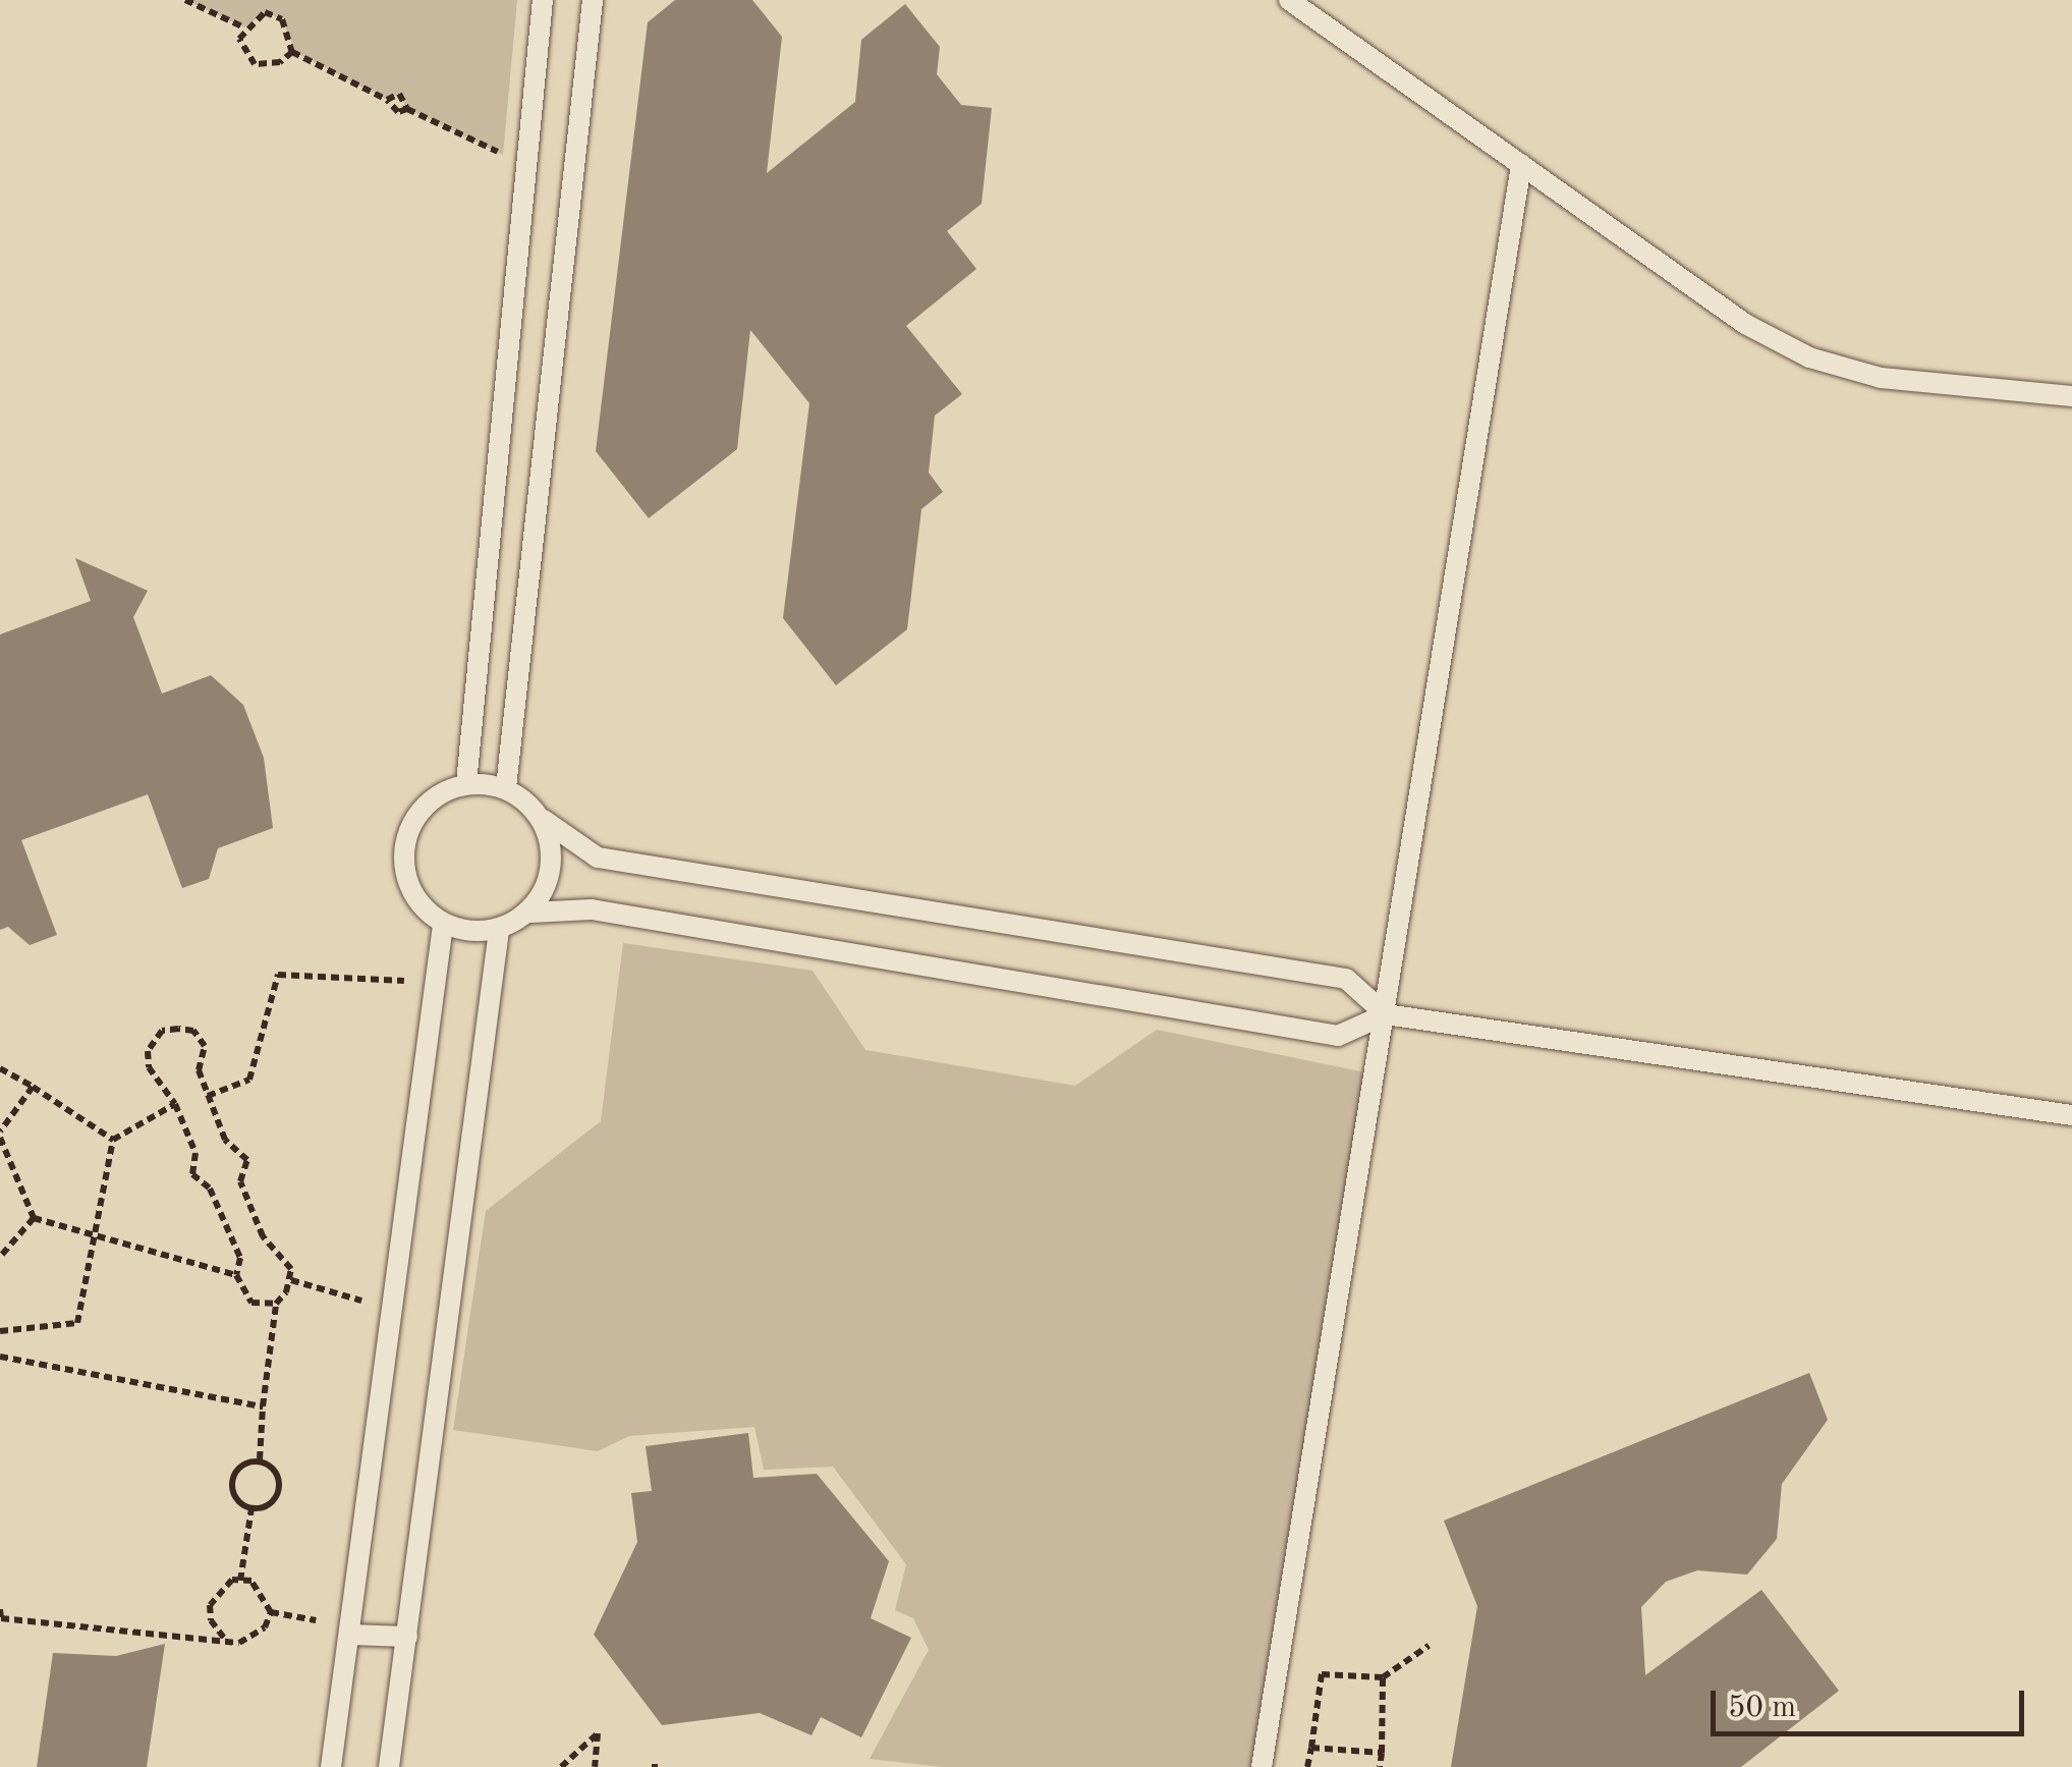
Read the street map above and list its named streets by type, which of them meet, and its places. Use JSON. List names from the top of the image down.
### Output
{
  "scale_bar": "50 m"
}
